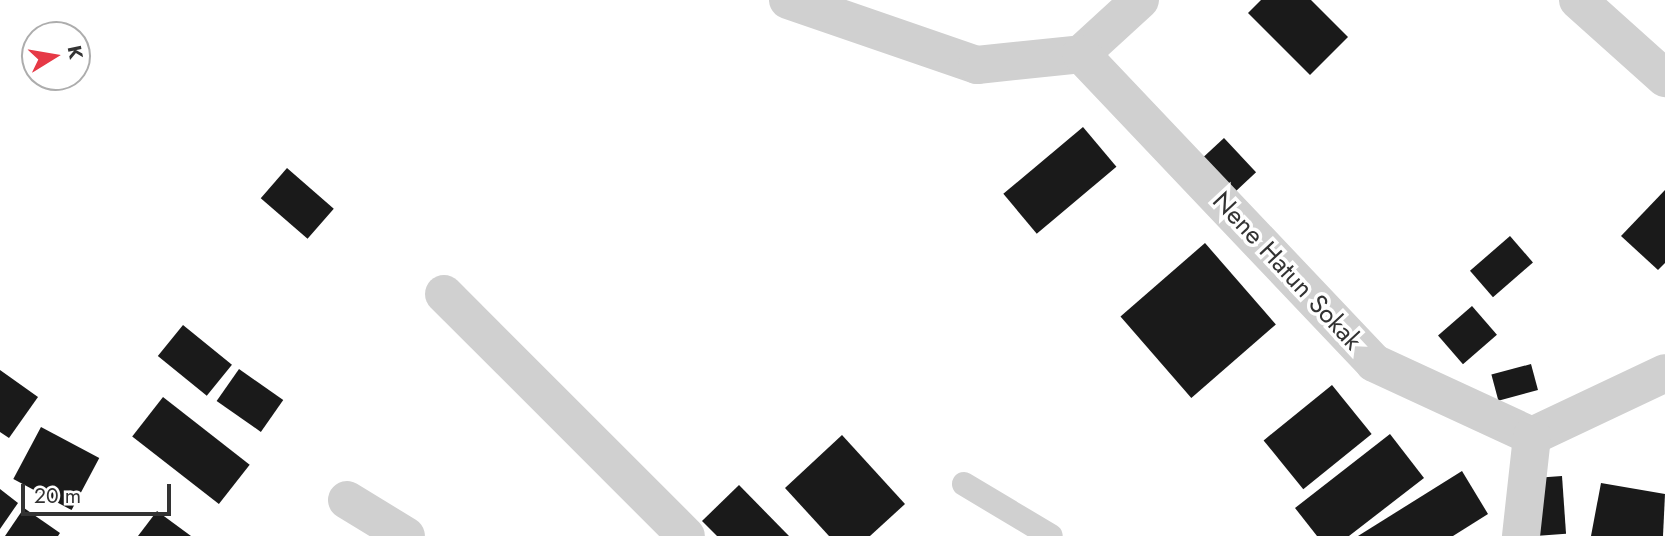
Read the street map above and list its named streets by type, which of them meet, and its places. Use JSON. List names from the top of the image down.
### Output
{
  "streets": {
    "street": ["Nene Hatun Sokak"]
  },
  "scale_bar": "20 m",
  "north": "right"
}
